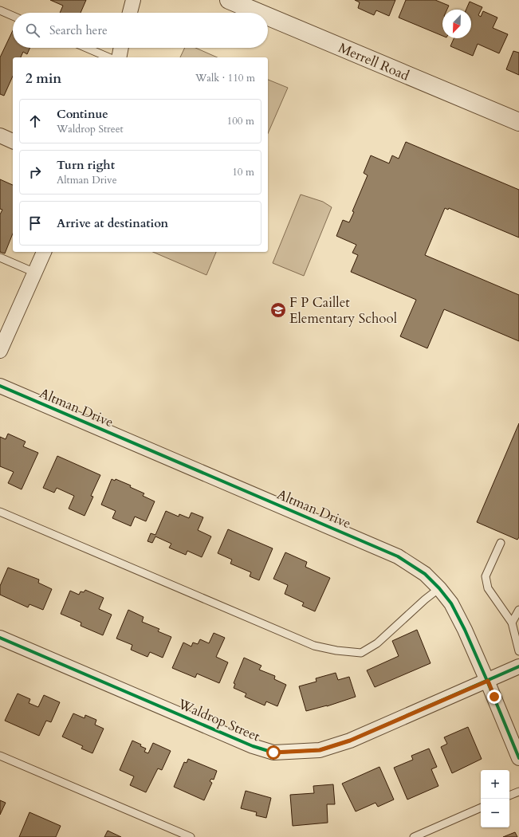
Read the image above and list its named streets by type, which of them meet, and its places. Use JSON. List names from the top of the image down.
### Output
{
  "streets": {
    "street": ["Merrell Road", "Altman Drive", "Waldrop Street"]
  },
  "crossings": [
    ["Altman Drive", "Waldrop Street"]
  ],
  "places": {
    "school or university": ["F P Caillet Elementary School"]
  },
  "north": "bottom left",
  "page": {
    "search": "Search here",
    "heading": ["2 min", "Walk · 110 m"],
    "list": [
      ["Continue", "Waldrop Street", "100 m"],
      ["Turn right", "Altman Drive", "10 m"],
      "Arrive at destination"
    ],
    "map_buttons": ["+", "−"]
  }
}
